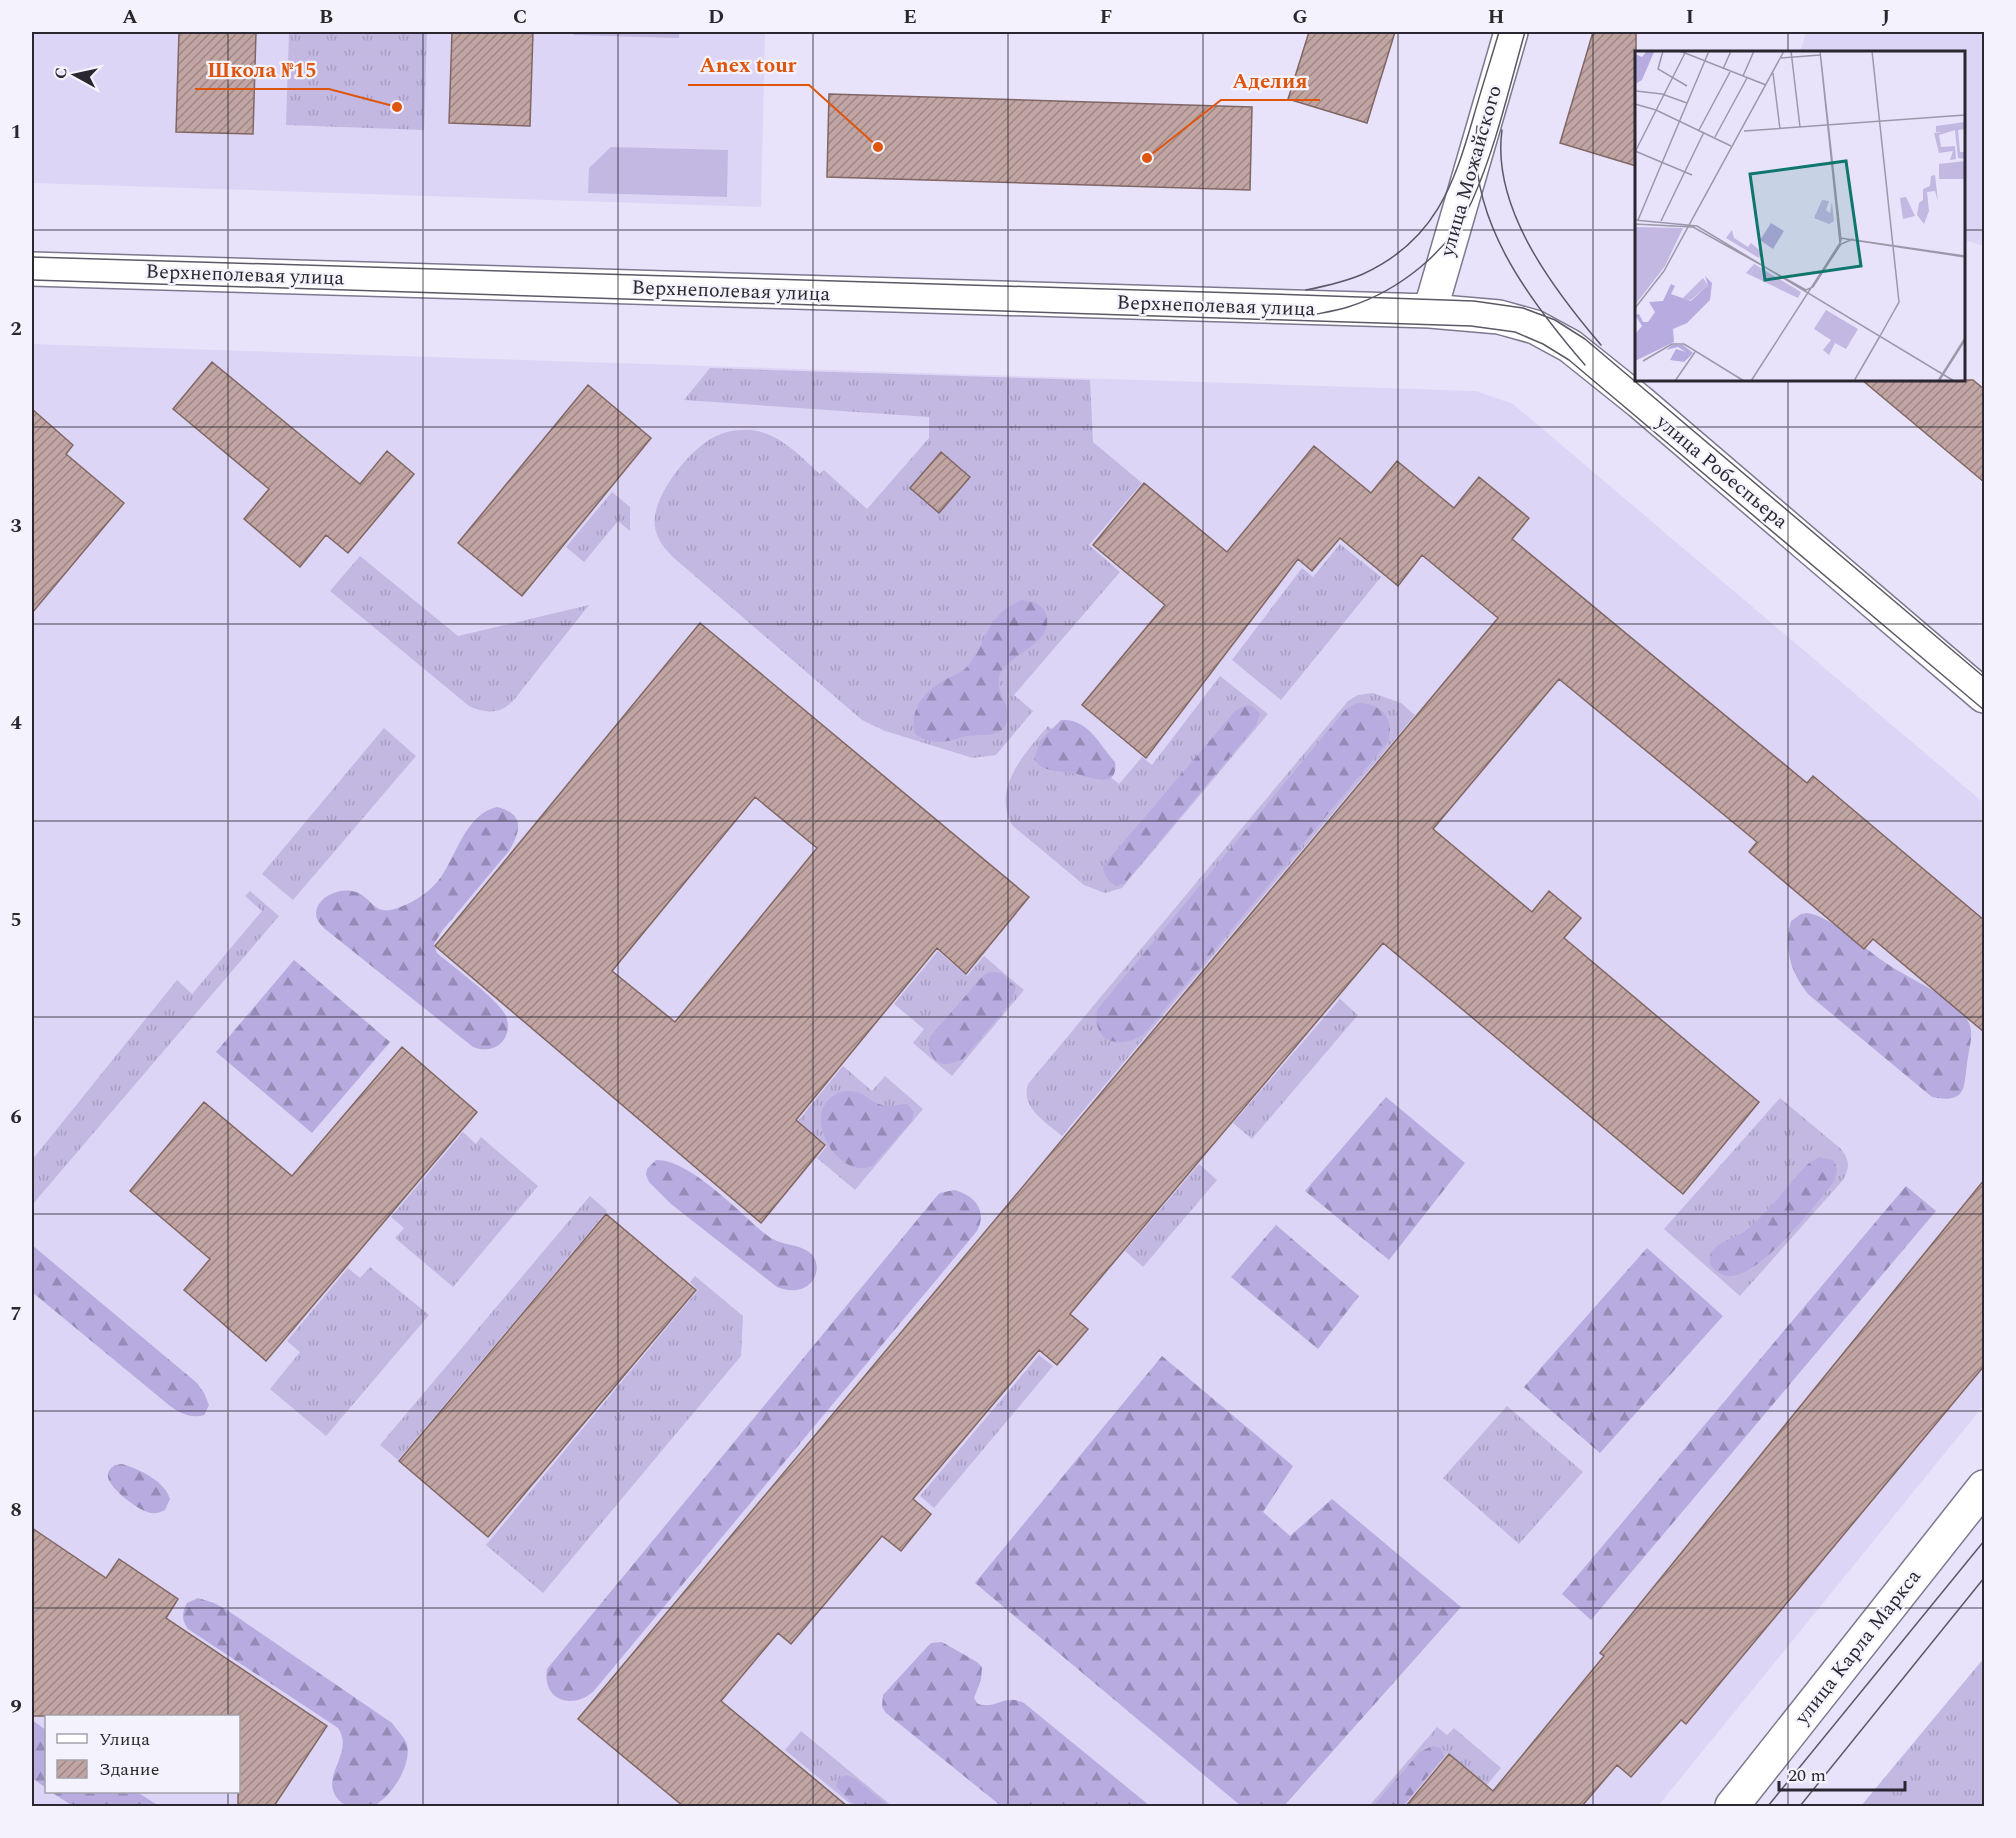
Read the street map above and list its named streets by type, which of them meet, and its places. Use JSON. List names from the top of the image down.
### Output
{
  "streets": {
    "street": [
      "улица Можайского",
      "Верхнеполевая улица",
      "улица Робеспьера",
      "улица Карла Маркса"
    ]
  },
  "crossings": [
    ["улица Можайского", "Верхнеполевая улица"],
    ["улица Можайского", "улица Робеспьера"],
    ["Верхнеполевая улица", "улица Робеспьера"]
  ],
  "places": ["Школа №15", "Anex tour", "Аделия"],
  "legend": ["Улица", "Здание"],
  "scale_bar": "20 m",
  "north": "left",
  "grid": {
    "columns": [
      "A",
      "B",
      "C",
      "D",
      "E",
      "F",
      "G",
      "H",
      "I",
      "J"
    ],
    "rows": [
      "1",
      "2",
      "3",
      "4",
      "5",
      "6",
      "7",
      "8",
      "9"
    ]
  }
}
